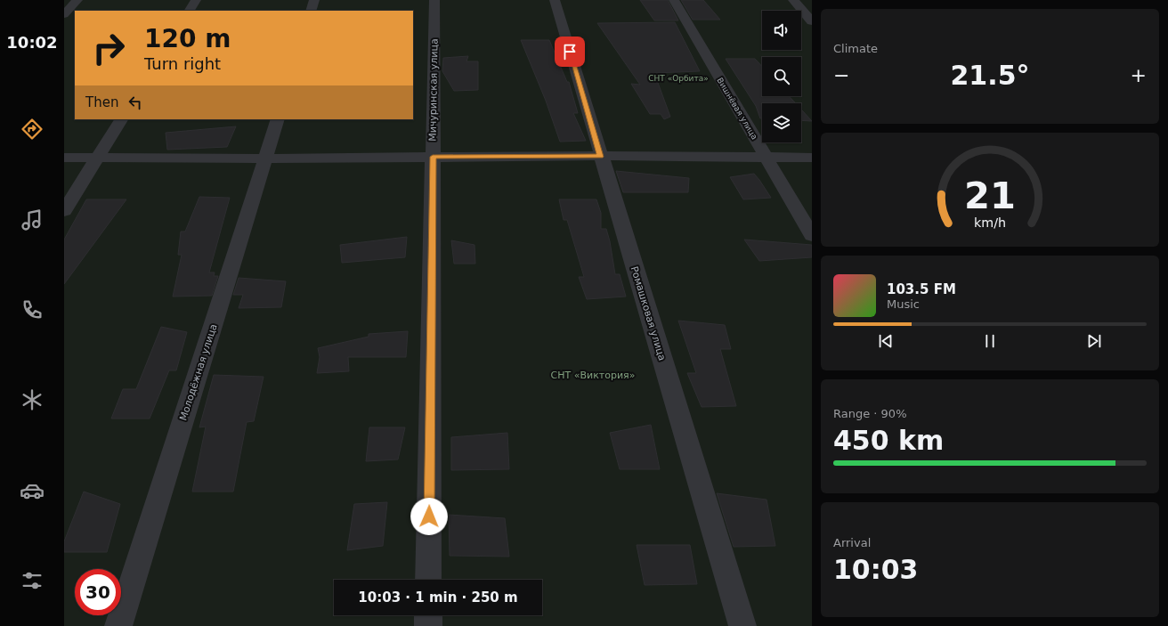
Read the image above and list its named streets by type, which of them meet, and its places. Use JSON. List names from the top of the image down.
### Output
{
  "streets": {
    "street": [
      "Мичуринская улица",
      "Вишнёвая улица",
      "Ромашковая улица",
      "Молодёжная улица"
    ]
  },
  "parks": ["СНТ «Орбита»", "СНТ «Виктория»"],
  "page": {
    "tabs": "10:02",
    "tile": [
      "Climate",
      ["Range · 90%", "450 km"],
      ["Arrival", "10:03"]
    ],
    "turn": ["120 m", "Turn right"],
    "heat": ["−", "21.5°", "+"],
    "then": "Then",
    "song": ["103.5 FM", "Music"],
    "limit": "30",
    "trip": "10:03 · 1 min · 250 m",
    "gauge": ["21", "km/h"]
  }
}
